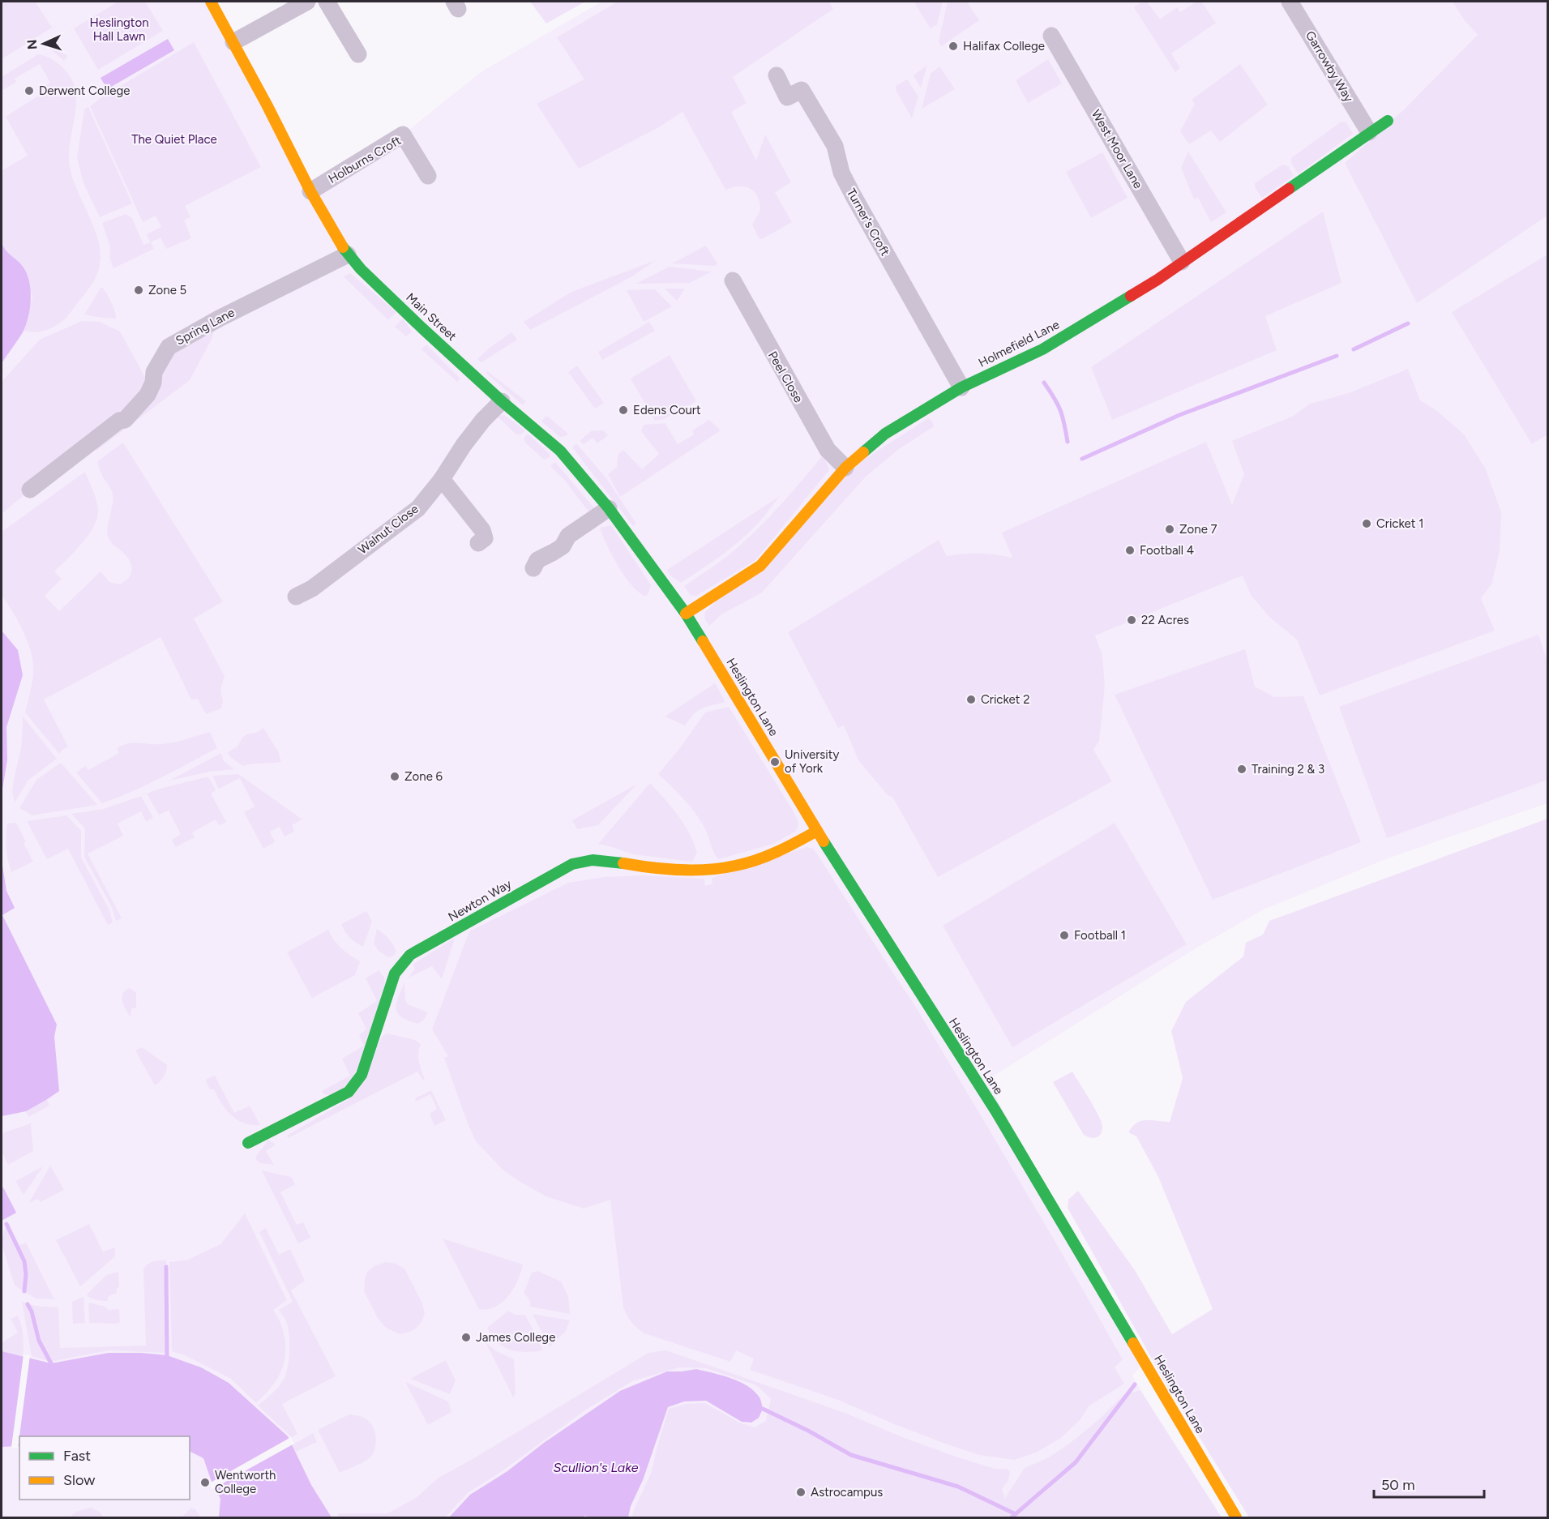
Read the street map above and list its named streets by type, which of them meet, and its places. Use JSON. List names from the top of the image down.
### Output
{
  "streets": {
    "street": [
      "Garrowby Way",
      "West Moor Lane",
      "Holburns Croft",
      "Turner's Croft",
      "Main Street",
      "Spring Lane",
      "Holmefield Lane",
      "Peel Close",
      "Walnut Close",
      "Heslington Lane",
      "Newton Way"
    ]
  },
  "crossings": [
    ["Garrowby Way", "Holmefield Lane"],
    ["West Moor Lane", "Holmefield Lane"],
    ["Holburns Croft", "Main Street"],
    ["Turner's Croft", "Holmefield Lane"],
    ["Main Street", "Spring Lane"],
    ["Main Street", "Holmefield Lane"],
    ["Main Street", "Walnut Close"],
    ["Main Street", "Heslington Lane"],
    ["Holmefield Lane", "Peel Close"],
    ["Holmefield Lane", "Heslington Lane"],
    ["Heslington Lane", "Newton Way"]
  ],
  "water": ["Scullion's Lake"],
  "parks": ["Heslington Hall Lawn", "The Quiet Place"],
  "places": [
    "Halifax College",
    "Derwent College",
    "Zone 5",
    "Edens Court",
    "Cricket 1",
    "Zone 7",
    "Football 4",
    "22 Acres",
    "Cricket 2",
    "University of York",
    "Training 2 & 3",
    "Zone 6",
    "Football 1",
    "James College",
    "Wentworth College",
    "Astrocampus"
  ],
  "legend": ["Fast", "Slow"],
  "scale_bar": "50 m",
  "north": "left"
}
